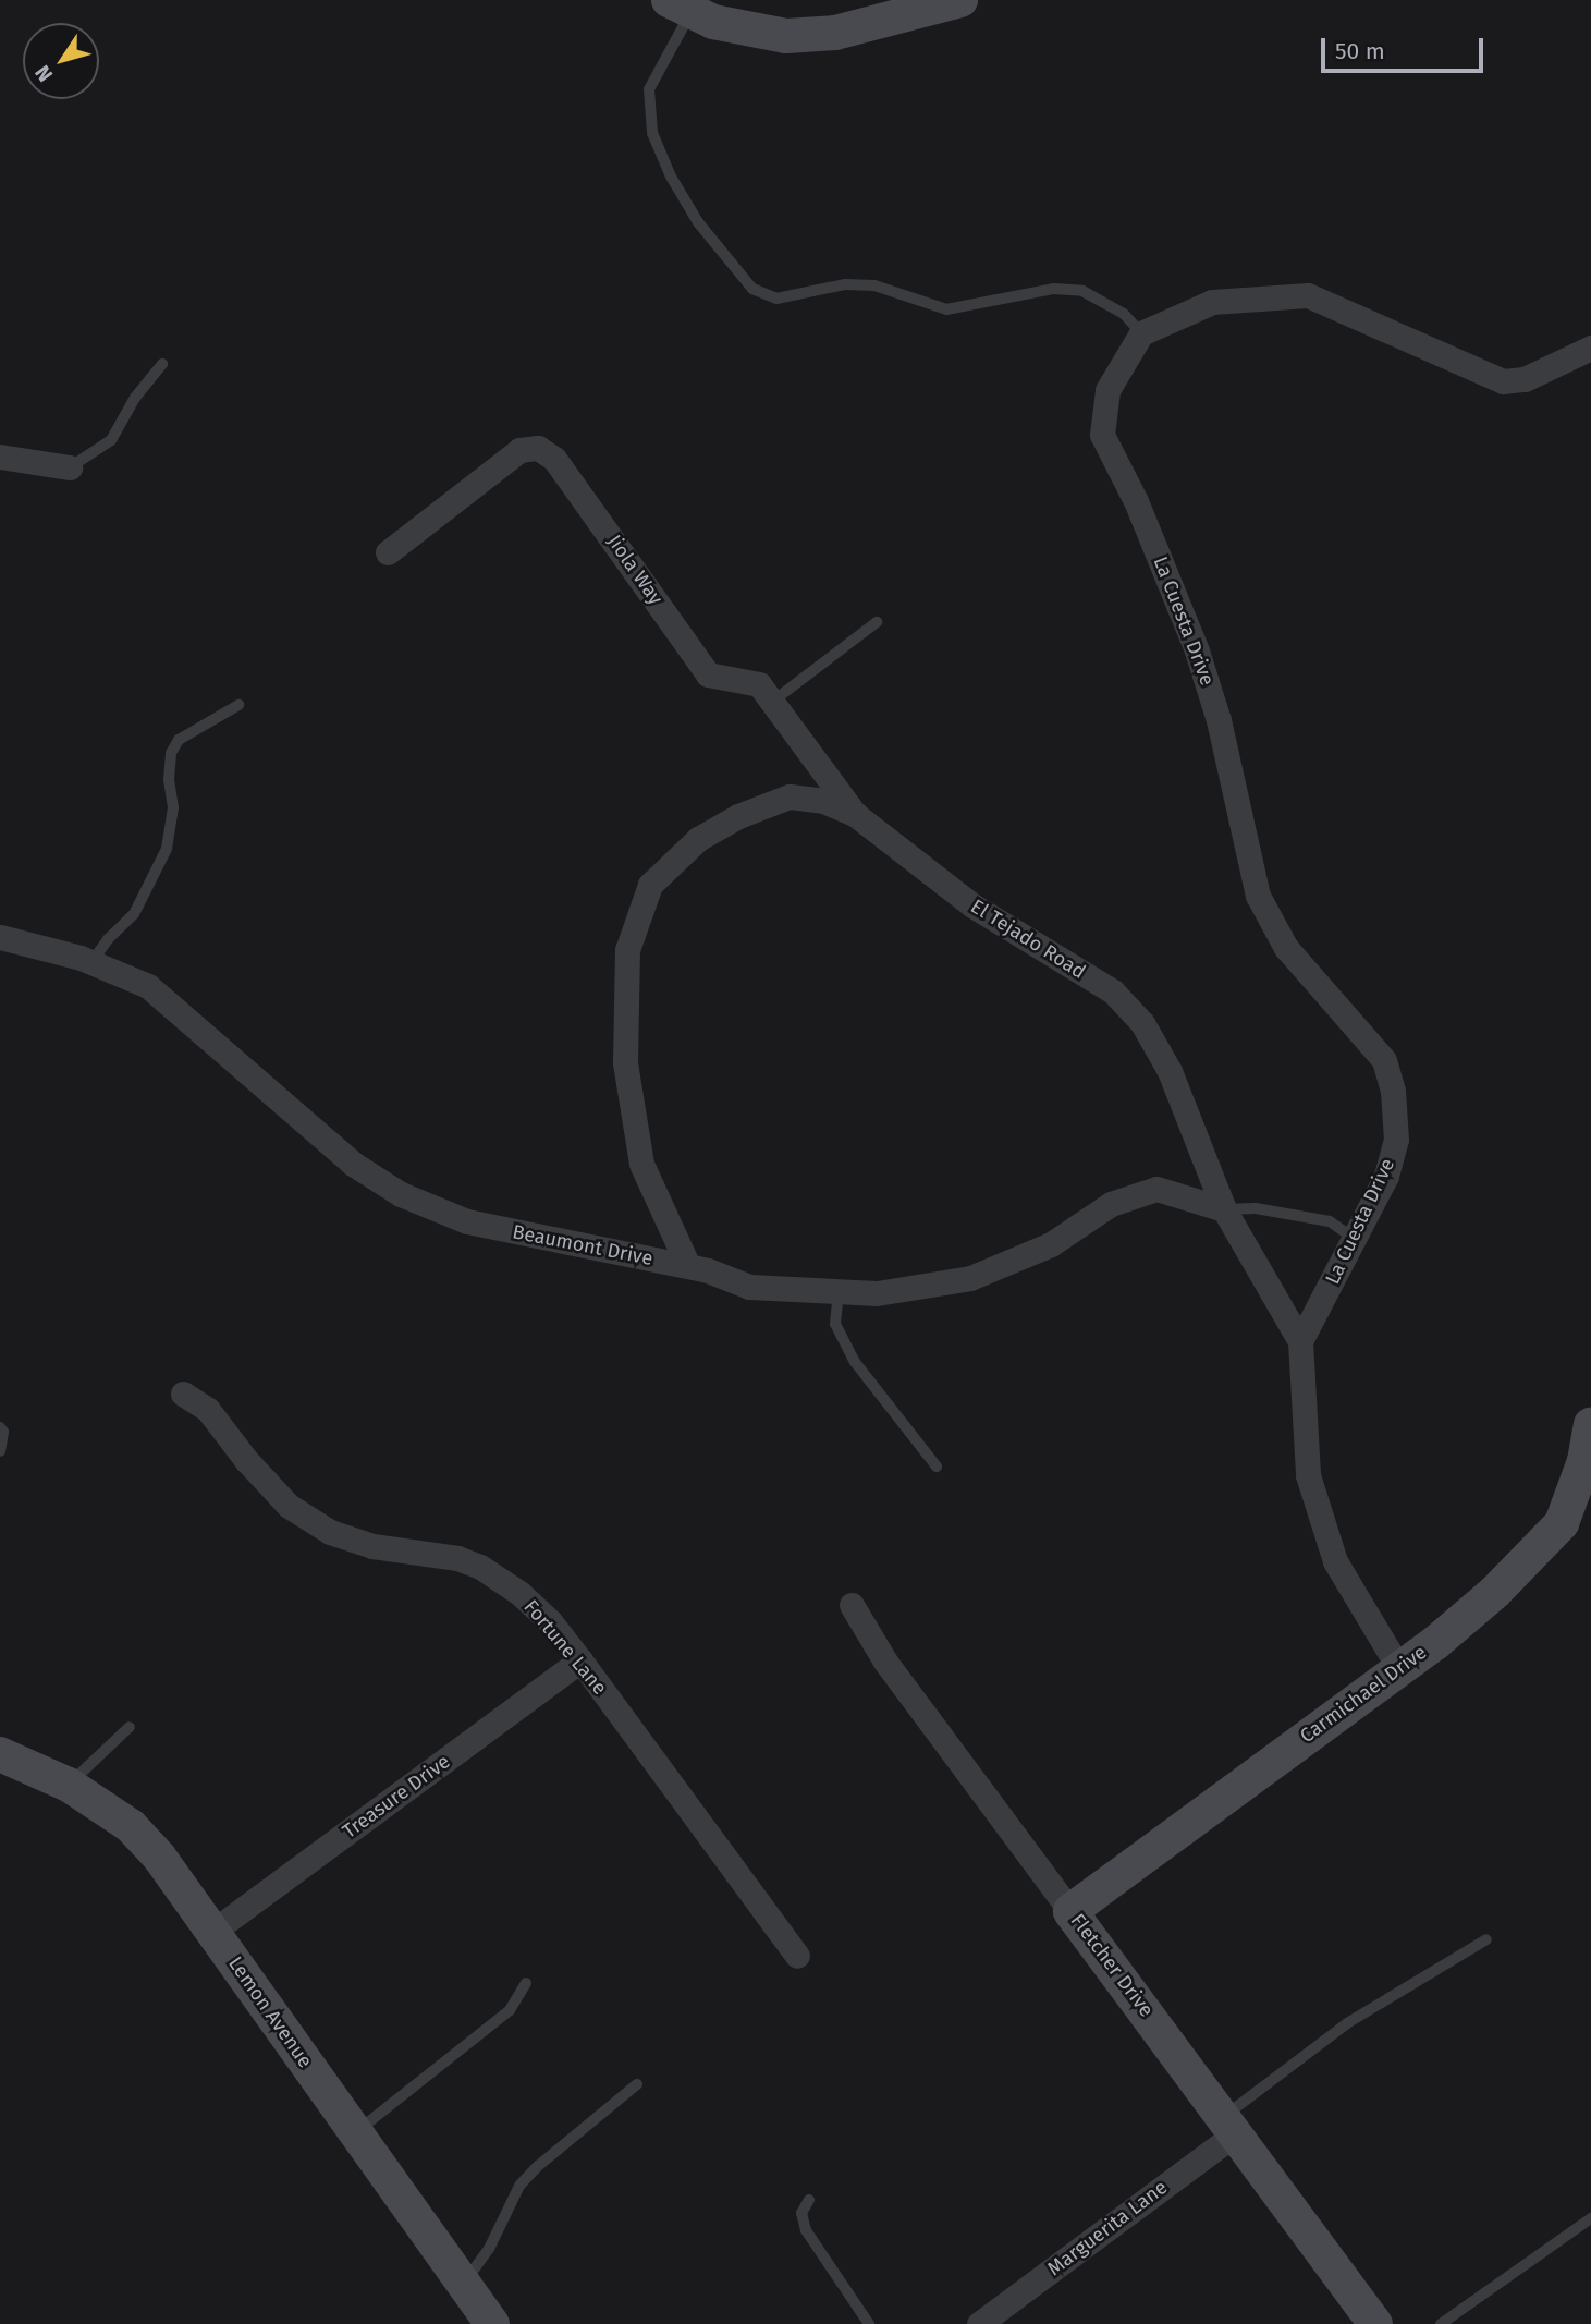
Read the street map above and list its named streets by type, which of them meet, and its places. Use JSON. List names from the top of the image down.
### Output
{
  "streets": {
    "street": [
      "Jiola Way",
      "La Cuesta Drive",
      "El Tejado Road",
      "Beaumont Drive",
      "Fortune Lane",
      "Carmichael Drive",
      "Treasure Drive",
      "Fletcher Drive",
      "Lemon Avenue",
      "Marguerita Lane"
    ]
  },
  "crossings": [
    ["Jiola Way", "El Tejado Road"],
    ["La Cuesta Drive", "El Tejado Road"],
    ["El Tejado Road", "Beaumont Drive"],
    ["El Tejado Road", "Carmichael Drive"],
    ["Fortune Lane", "Treasure Drive"],
    ["Carmichael Drive", "Fletcher Drive"],
    ["Treasure Drive", "Lemon Avenue"],
    ["Fletcher Drive", "Marguerita Lane"]
  ],
  "scale_bar": "50 m",
  "north": "bottom left"
}
